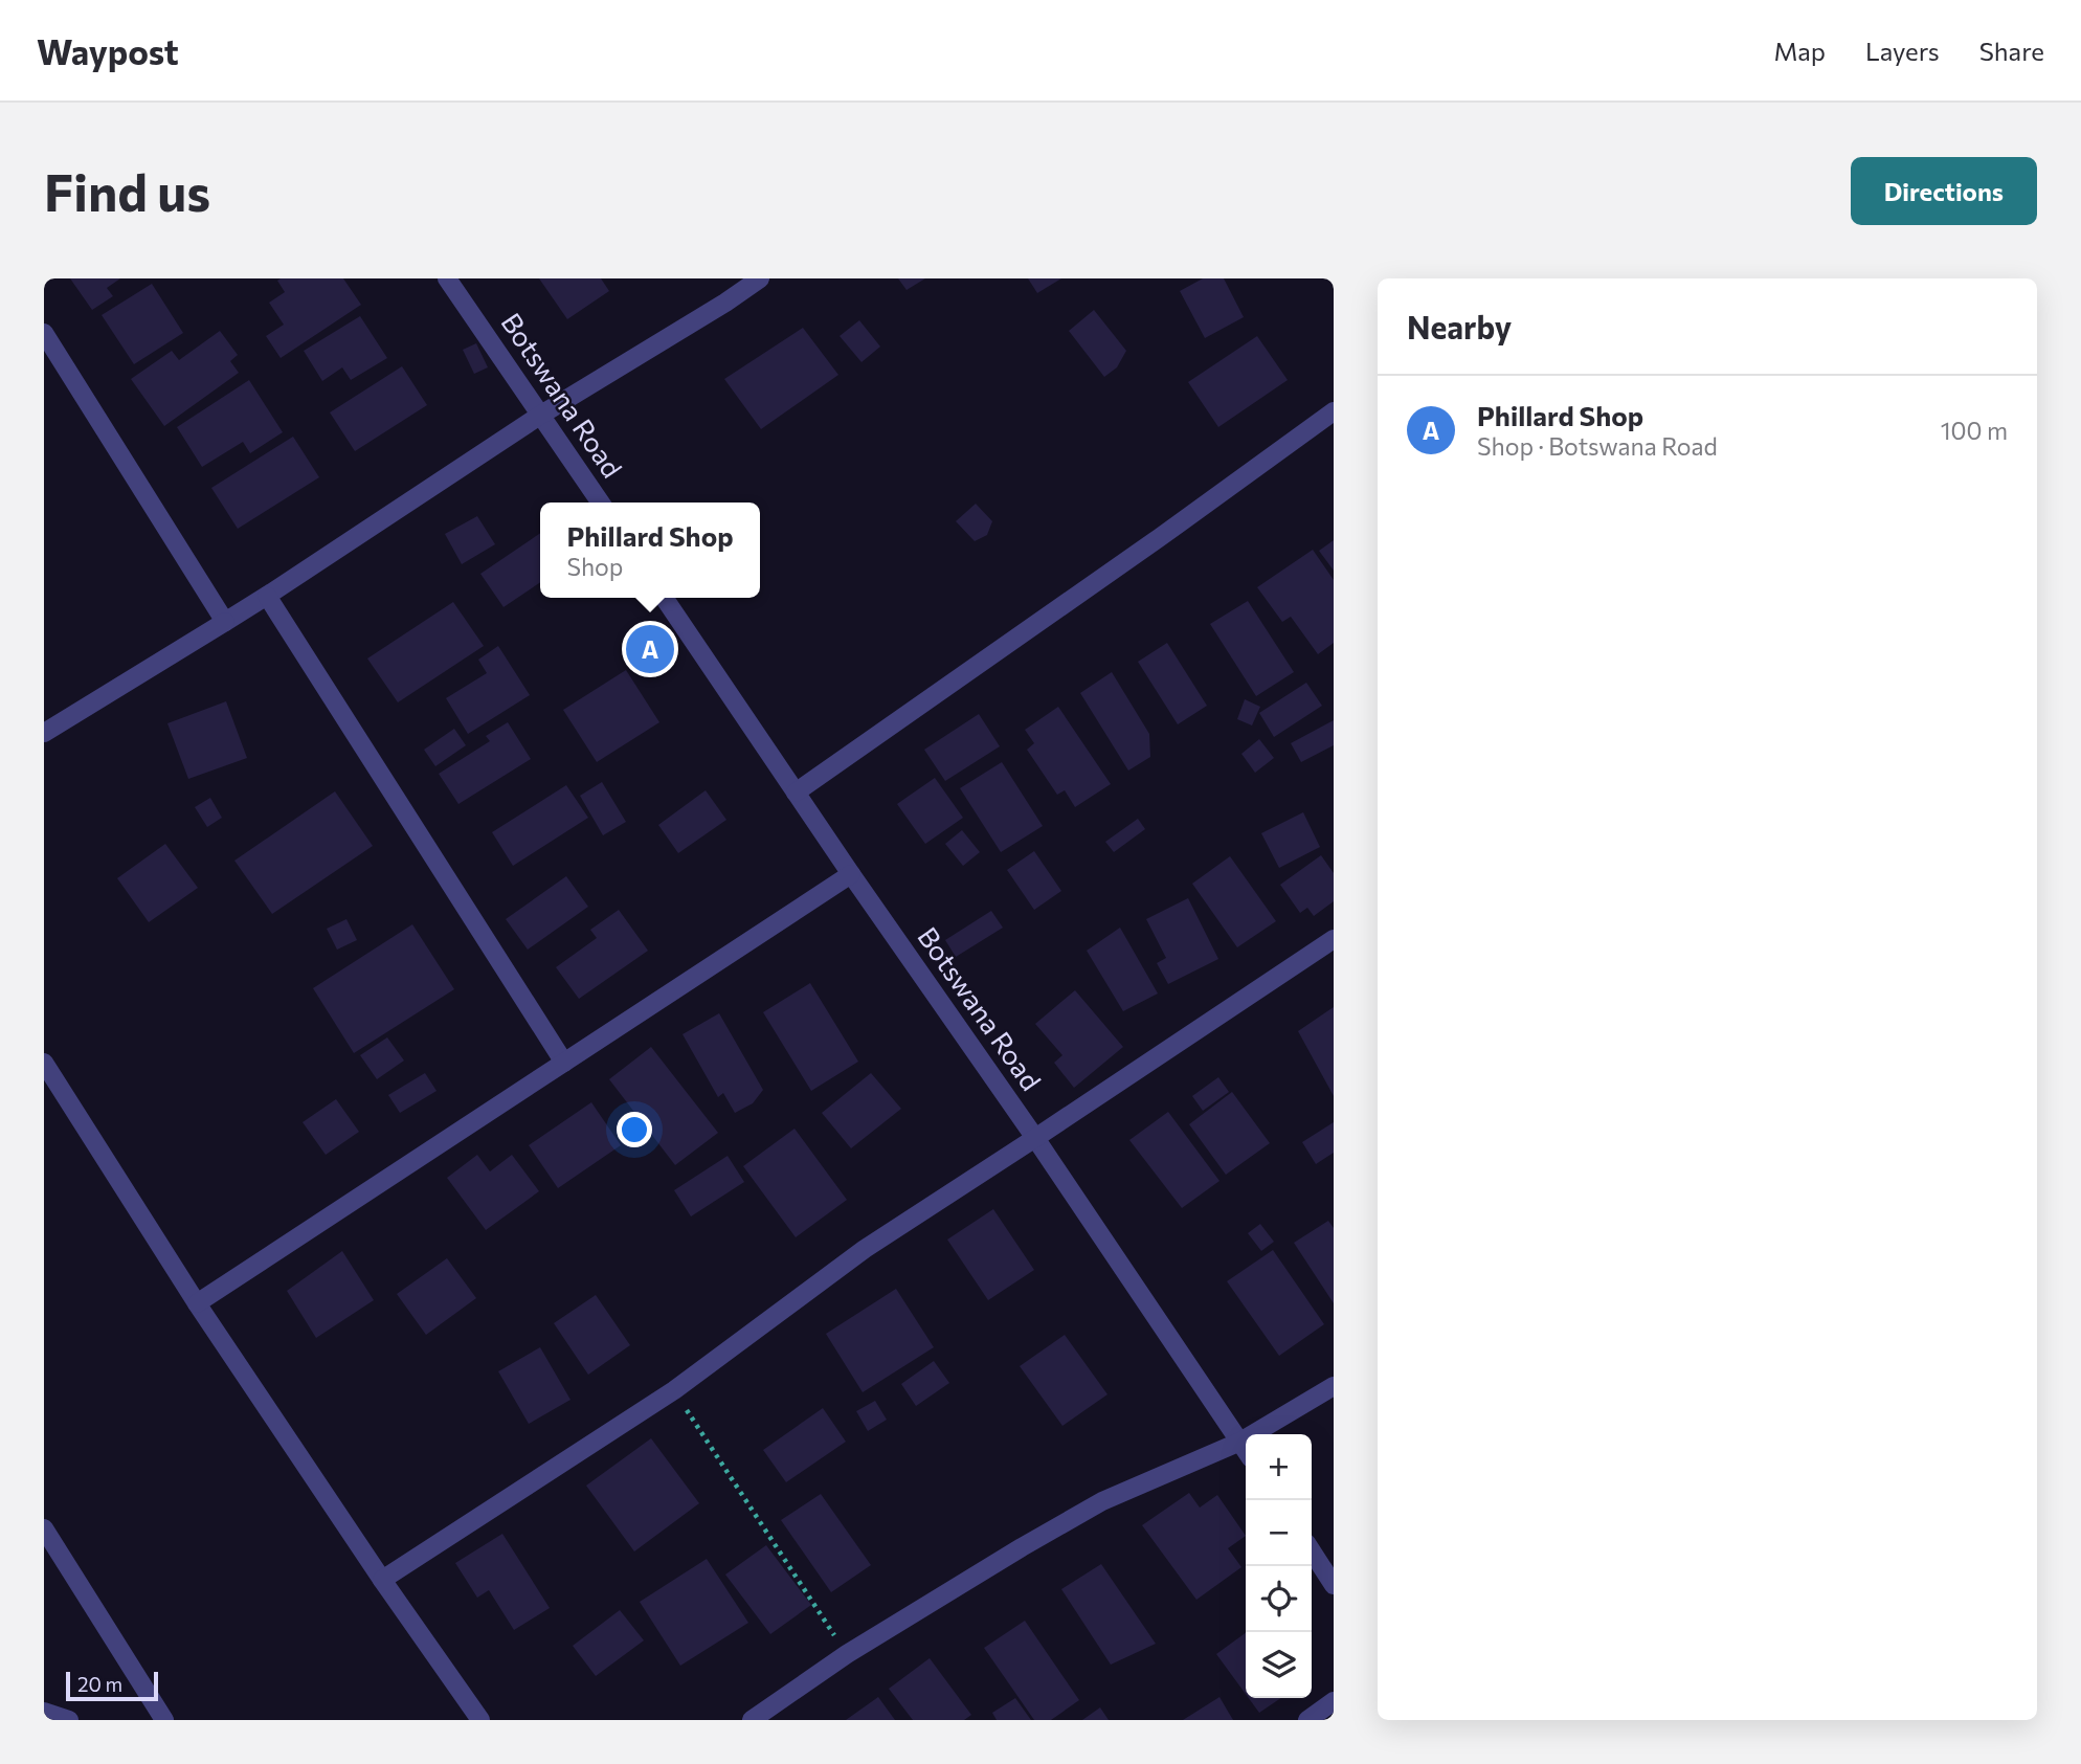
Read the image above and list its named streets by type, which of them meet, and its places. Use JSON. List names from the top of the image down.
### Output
{
  "streets": {
    "street": ["Botswana Road"]
  },
  "scale_bar": "20 m",
  "page": {
    "header": "Waypost",
    "nav": ["Map", "Layers", "Share"],
    "buttons": "Directions",
    "title": "Find us",
    "heading": "Nearby",
    "list": [
      {
        "mark": "A",
        "name": "Phillard Shop",
        "note": "Shop · Botswana Road",
        "value": "100 m"
      }
    ],
    "popup": ["Phillard Shop", "Shop"],
    "pins": "A",
    "map_buttons": ["+", "−"],
    "scale": "20 m"
  }
}
